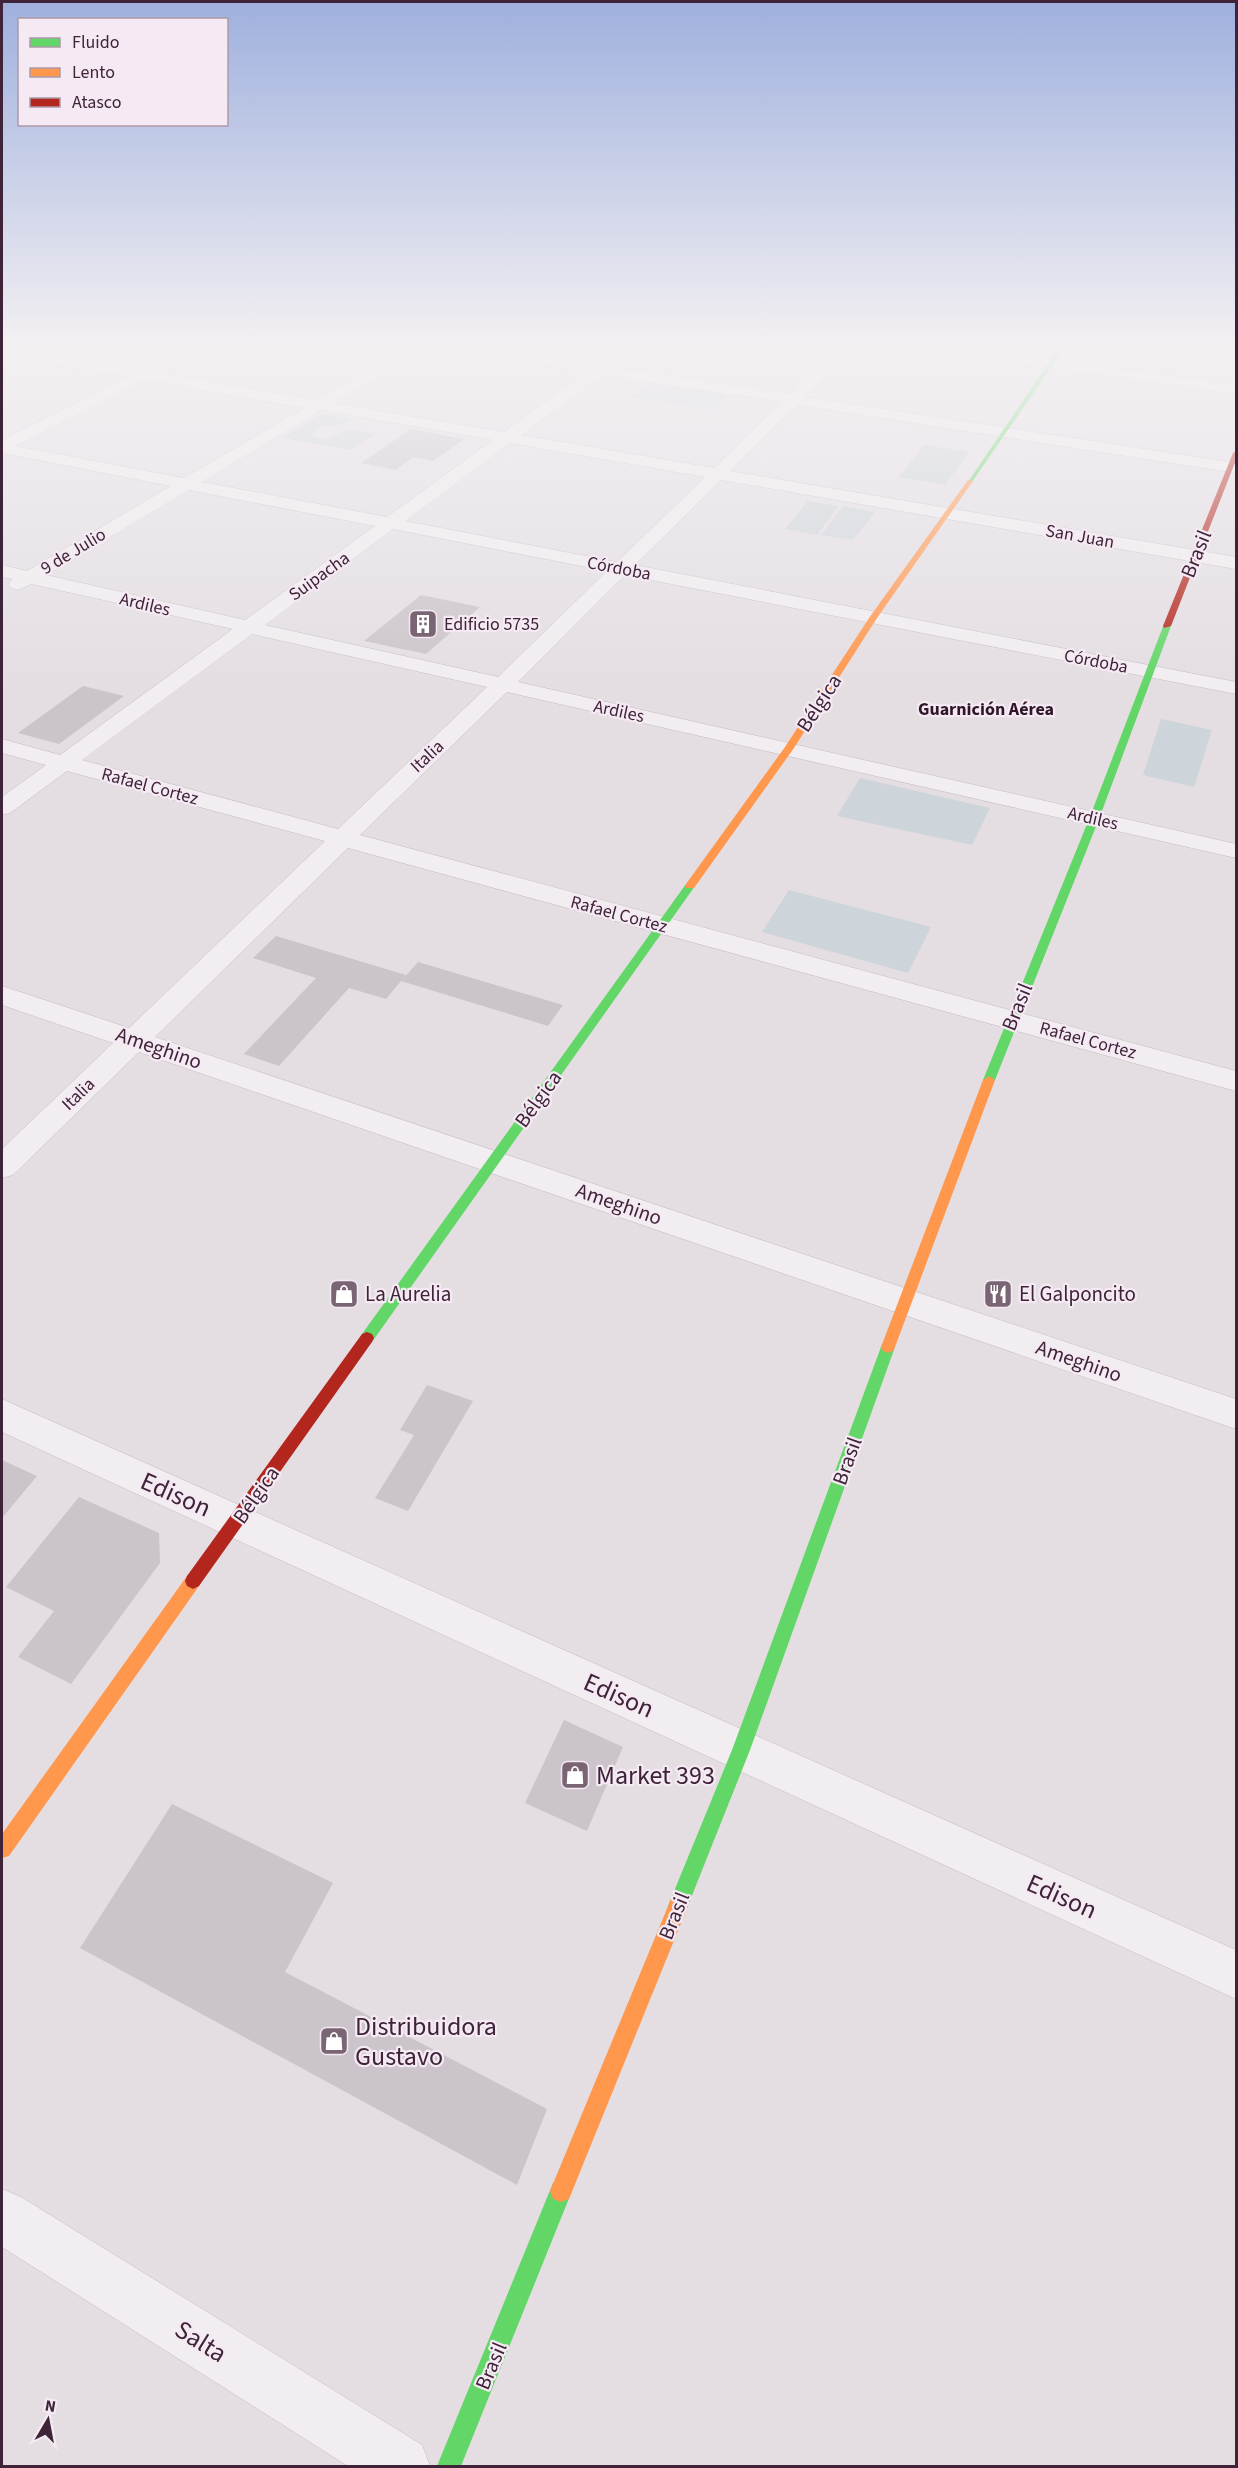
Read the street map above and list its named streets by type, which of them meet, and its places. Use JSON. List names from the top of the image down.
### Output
{
  "streets": {
    "street": [
      "San Juan",
      "9 de Julio",
      "Brasil",
      "Córdoba",
      "Suipacha",
      "Ardiles",
      "Bélgica",
      "Italia",
      "Rafael Cortez",
      "Ameghino",
      "Edison",
      "Salta"
    ]
  },
  "crossings": [
    ["San Juan", "Brasil"],
    ["San Juan", "Bélgica"],
    ["San Juan", "Italia"],
    ["9 de Julio", "Córdoba"],
    ["9 de Julio", "Ardiles"],
    ["Brasil", "Córdoba"],
    ["Brasil", "Ardiles"],
    ["Brasil", "Rafael Cortez"],
    ["Brasil", "Ameghino"],
    ["Brasil", "Edison"],
    ["Córdoba", "Suipacha"],
    ["Córdoba", "Bélgica"],
    ["Córdoba", "Italia"],
    ["Suipacha", "Ardiles"],
    ["Suipacha", "Rafael Cortez"],
    ["Ardiles", "Bélgica"],
    ["Ardiles", "Italia"],
    ["Bélgica", "Rafael Cortez"],
    ["Bélgica", "Ameghino"],
    ["Bélgica", "Edison"],
    ["Italia", "Rafael Cortez"],
    ["Italia", "Ameghino"]
  ],
  "districts": ["Guarnición Aérea"],
  "places": {
    "building": ["Edificio 5735"],
    "shop": ["La Aurelia", "Market 393", "Distribuidora Gustavo"],
    "restaurant": ["El Galponcito"]
  },
  "legend": ["Fluido", "Lento", "Atasco"],
  "north": "top"
}
